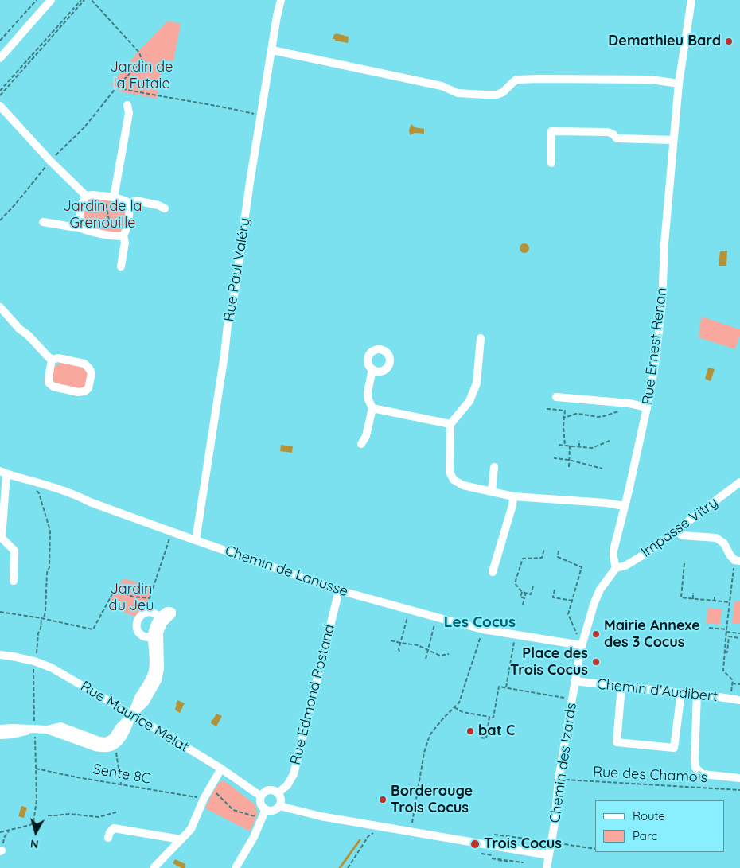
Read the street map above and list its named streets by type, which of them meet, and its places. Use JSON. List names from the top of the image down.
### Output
{
  "streets": {
    "street": [
      "Rue Paul Valéry",
      "Rue Ernest Renan",
      "Impasse Vitry",
      "Chemin de Lanusse",
      "Chemin d'Audibert",
      "Rue Edmond Rostand",
      "Rue Maurice Mélat",
      "Chemin des Izards"
    ],
    "path": ["Sente 8C", "Rue des Chamois"]
  },
  "crossings": [
    ["Rue Paul Valéry", "Chemin de Lanusse"],
    ["Rue Ernest Renan", "Impasse Vitry"],
    ["Chemin de Lanusse", "Rue Edmond Rostand"],
    ["Chemin d'Audibert", "Chemin des Izards"],
    ["Rue Edmond Rostand", "Rue Maurice Mélat"],
    ["Chemin des Izards", "Rue des Chamois"]
  ],
  "districts": ["Les Cocus"],
  "parks": ["Jardin de la Futaie", "Jardin de la Grenouille", "Jardin du Jeu"],
  "places": [
    "Demathieu Bard",
    "Mairie Annexe des 3 Cocus",
    "Place des Trois Cocus",
    "bat C",
    "Borderouge Trois Cocus",
    "Trois Cocus"
  ],
  "legend": ["Route", "Parc"],
  "north": "bottom"
}
